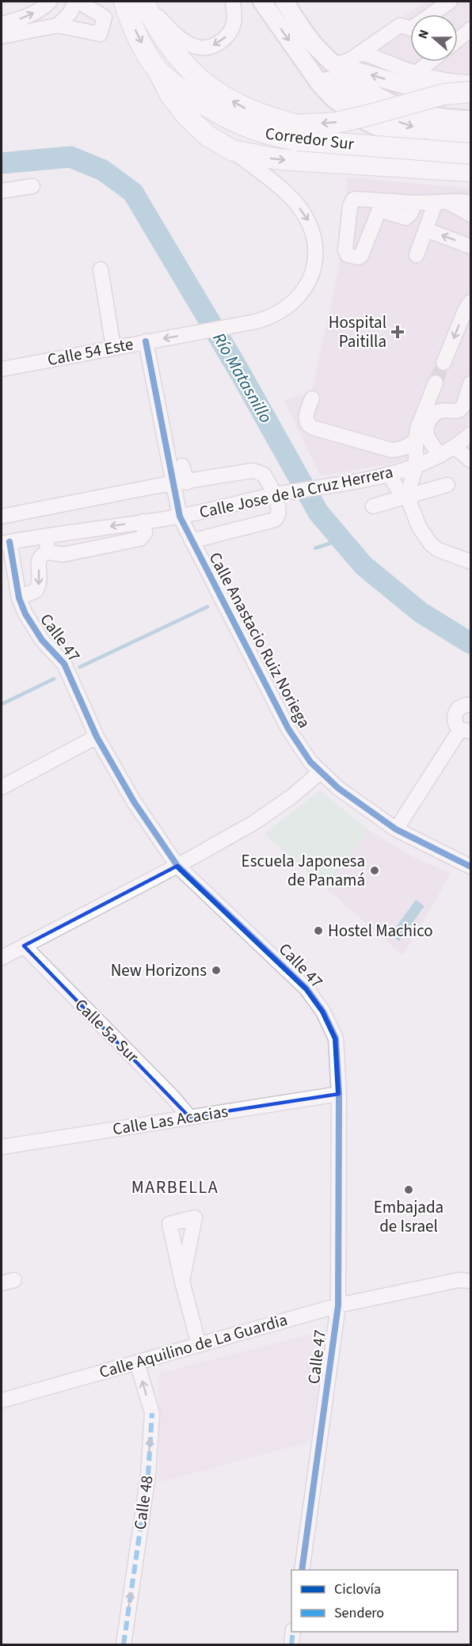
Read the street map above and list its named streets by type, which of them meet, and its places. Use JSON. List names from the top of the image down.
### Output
{
  "streets": {
    "highway": ["Corredor Sur"],
    "street": [
      "Calle 54 Este",
      "Calle Jose de la Cruz Herrera",
      "Calle 47",
      "Calle Anastacio Ruiz Noriega",
      "Calle 5a Sur",
      "Calle Las Acacias",
      "Calle Aquilino de La Guardia",
      "Calle 48"
    ]
  },
  "crossings": [
    ["Calle 54 Este", "Calle Anastacio Ruiz Noriega"],
    ["Calle Jose de la Cruz Herrera", "Calle 47"],
    ["Calle Jose de la Cruz Herrera", "Calle Anastacio Ruiz Noriega"],
    ["Calle 47", "Calle Las Acacias"],
    ["Calle 47", "Calle Aquilino de La Guardia"],
    ["Calle 5a Sur", "Calle Las Acacias"],
    ["Calle Aquilino de La Guardia", "Calle 48"]
  ],
  "one_way": ["Calle 48"],
  "districts": ["MARBELLA"],
  "water": ["Río Matasnillo"],
  "places": {
    "health": ["Hospital Paitilla"],
    "other": [
      "Escuela Japonesa de Panamá",
      "Hostel Machico",
      "New Horizons",
      "Embajada de Israel"
    ]
  },
  "legend": ["Ciclovía", "Sendero"],
  "north": "left"
}
